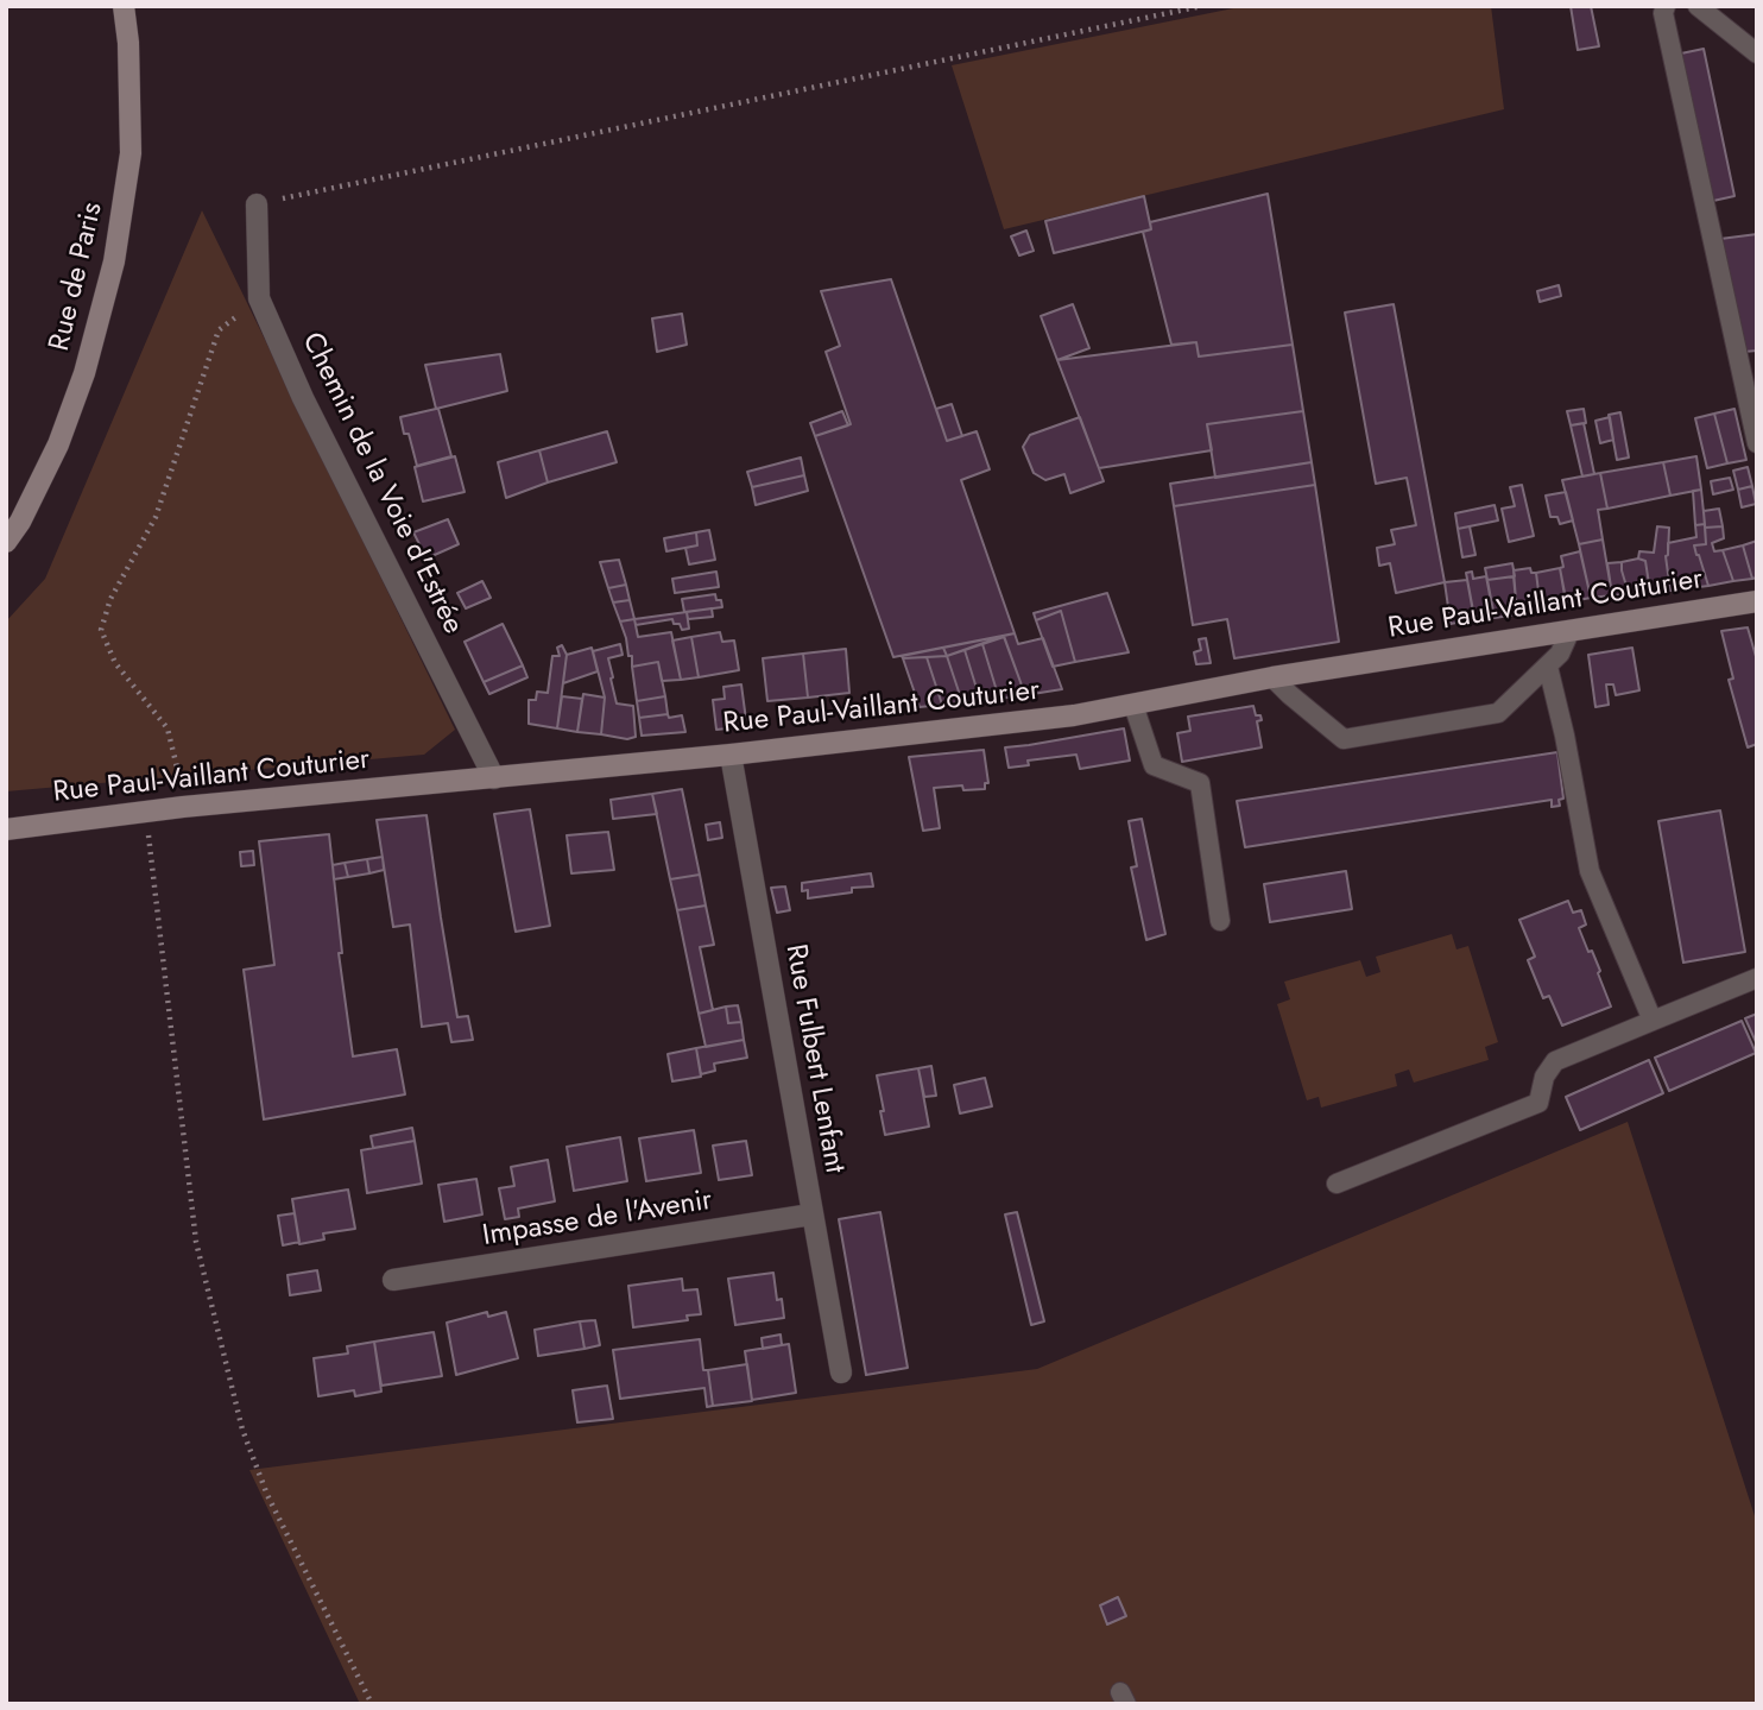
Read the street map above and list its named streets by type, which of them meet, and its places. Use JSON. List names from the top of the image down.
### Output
{
  "streets": {
    "street": [
      "Rue de Paris",
      "Chemin de la Voie d'Estrée",
      "Rue Paul-Vaillant Couturier",
      "Rue Fulbert Lenfant",
      "Impasse de l'Avenir"
    ]
  },
  "crossings": [
    ["Chemin de la Voie d'Estrée", "Rue Paul-Vaillant Couturier"],
    ["Rue Paul-Vaillant Couturier", "Rue Fulbert Lenfant"],
    ["Rue Fulbert Lenfant", "Impasse de l'Avenir"]
  ]
}
